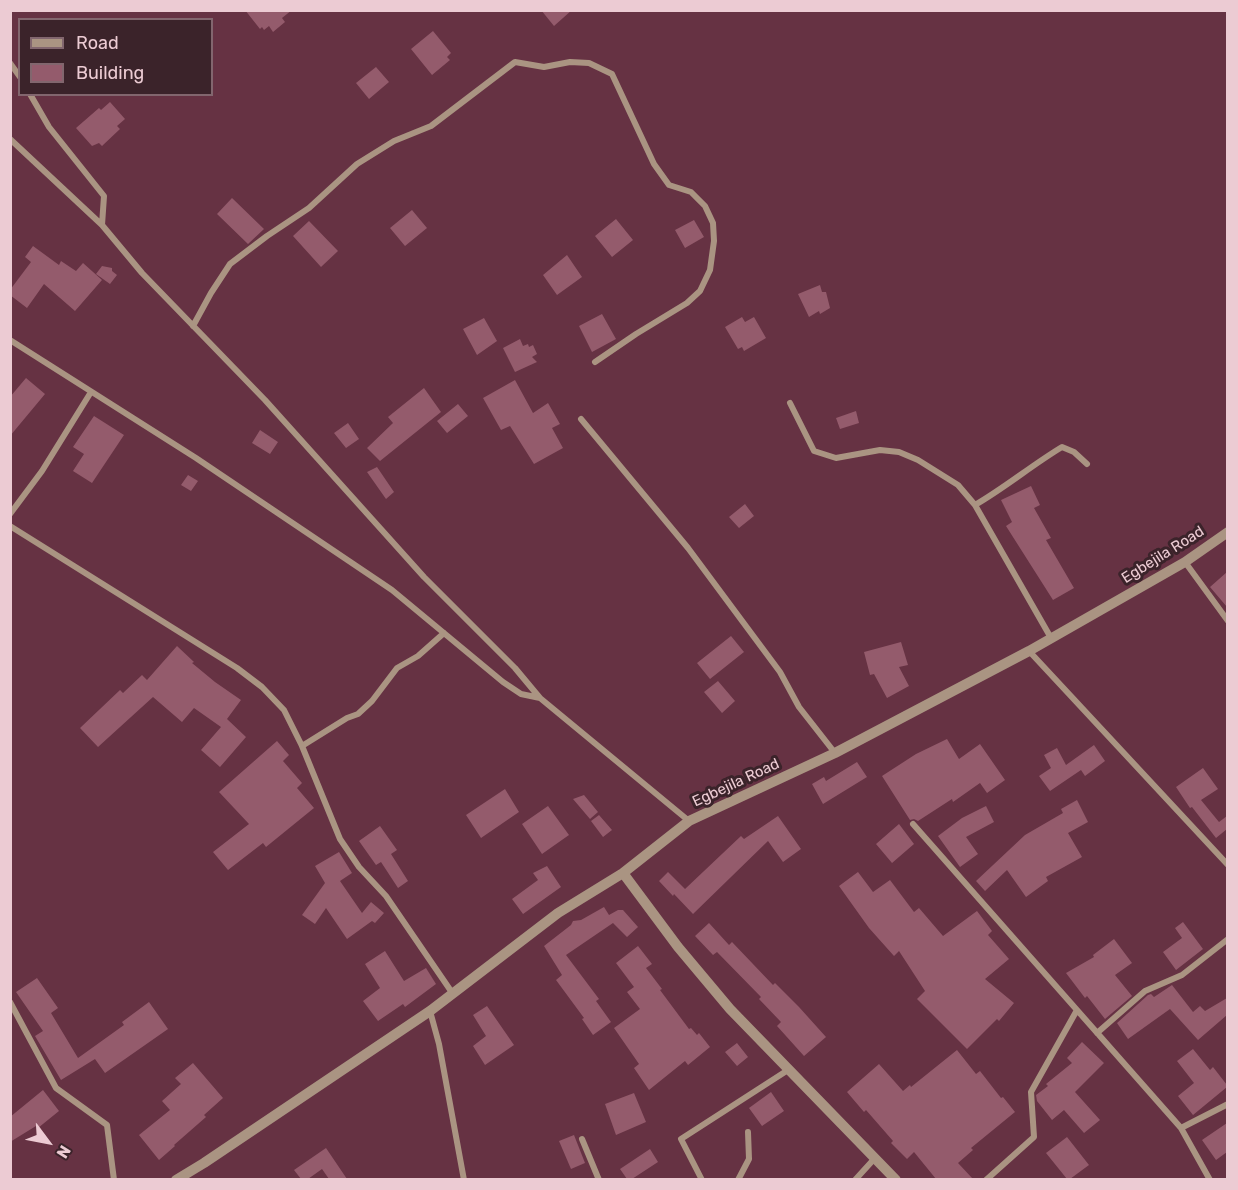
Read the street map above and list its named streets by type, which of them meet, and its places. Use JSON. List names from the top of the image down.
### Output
{
  "streets": {
    "street": ["Egbejila Road"]
  },
  "legend": ["Road", "Building"],
  "north": "bottom right"
}
